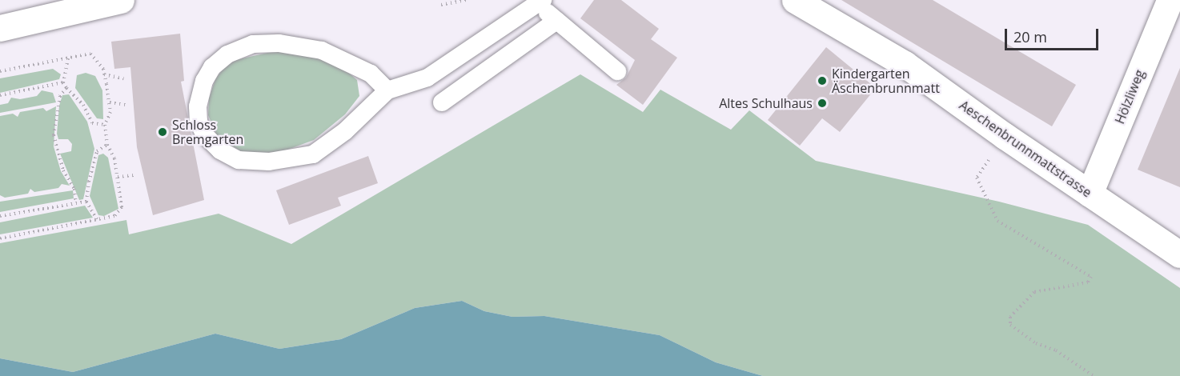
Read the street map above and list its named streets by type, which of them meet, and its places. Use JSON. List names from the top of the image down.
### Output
{
  "streets": {
    "street": ["Hölzliweg", "Aeschenbrunnmattstrasse"]
  },
  "crossings": [
    ["Hölzliweg", "Aeschenbrunnmattstrasse"]
  ],
  "places": ["Kindergarten Äschenbrunnmatt", "Altes Schulhaus", "Schloss Bremgarten"],
  "scale_bar": "20 m"
}
